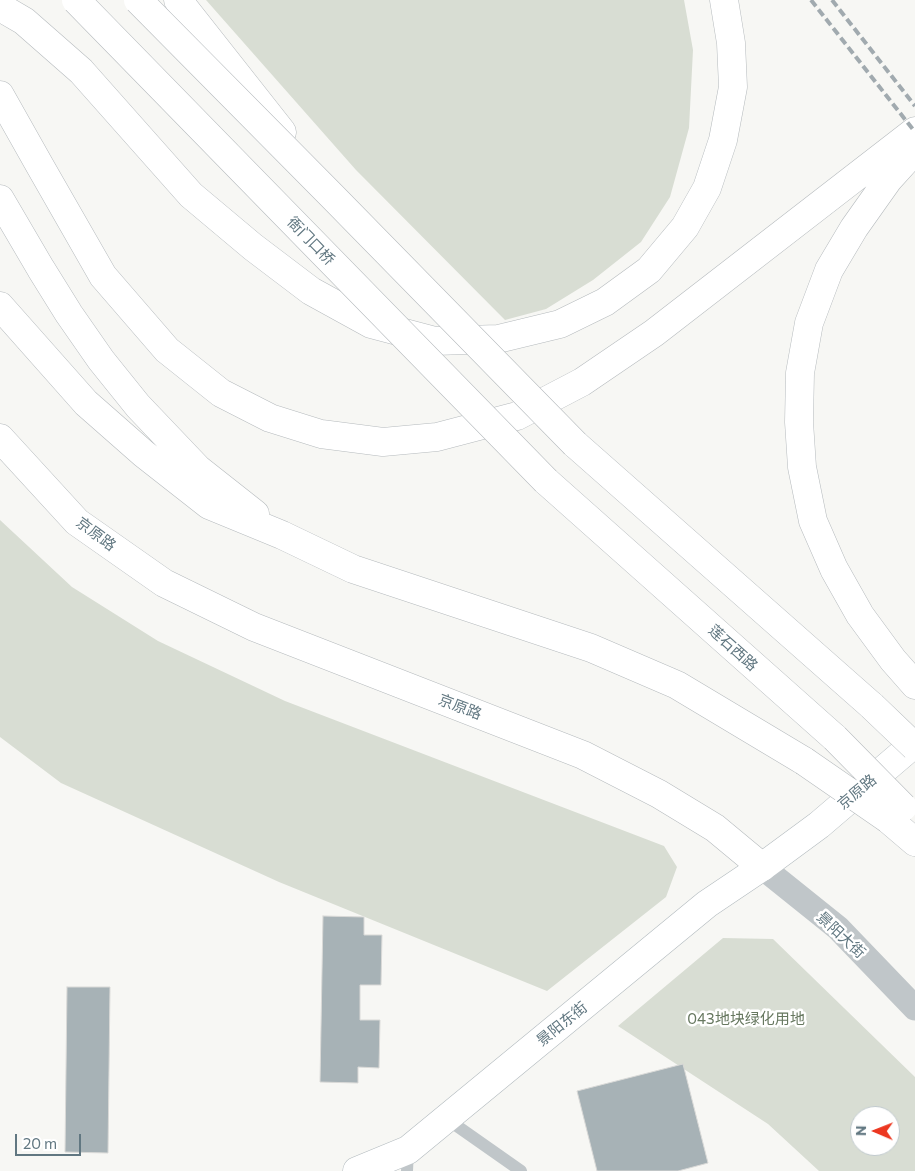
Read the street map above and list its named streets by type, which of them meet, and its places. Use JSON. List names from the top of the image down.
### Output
{
  "streets": {
    "main road": [
      "衙门口桥",
      "京原路",
      "莲石西路",
      "景阳东街"
    ],
    "street": ["景阳大街"]
  },
  "crossings": [
    ["衙门口桥", "莲石西路"],
    ["京原路", "景阳大街"],
    ["京原路", "景阳东街"],
    ["景阳大街", "景阳东街"]
  ],
  "parks": ["043地块绿化用地"],
  "scale_bar": "20 m",
  "north": "left"
}
